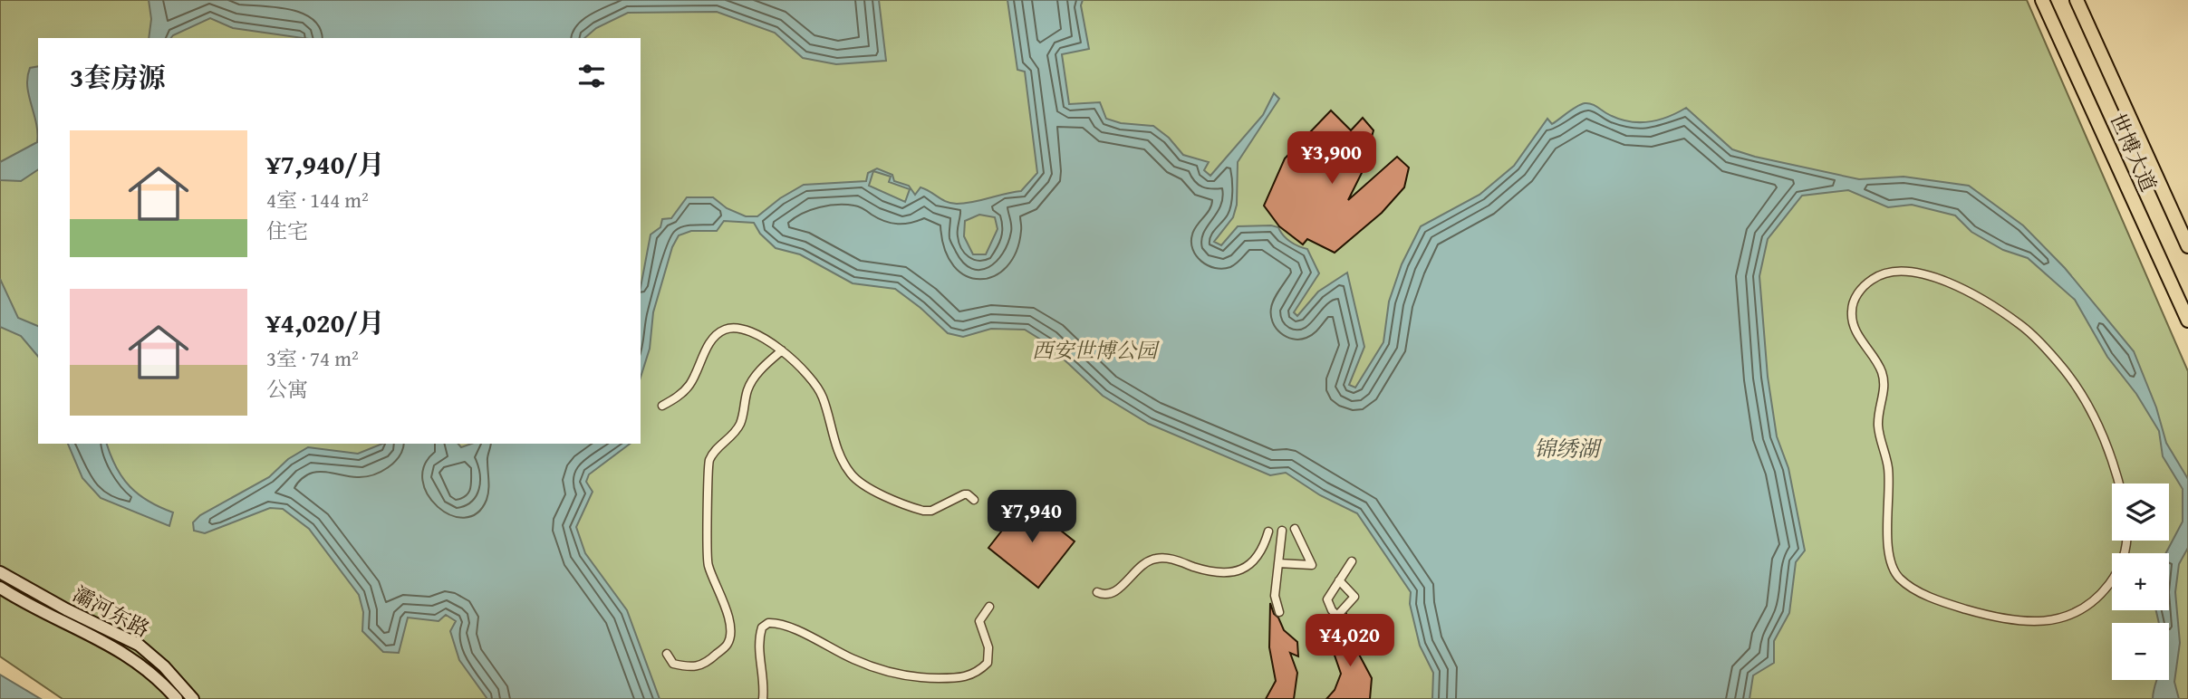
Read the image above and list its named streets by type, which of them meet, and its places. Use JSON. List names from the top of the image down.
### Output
{
  "streets": {
    "main road": ["世博大道"],
    "street": ["灞河东路"]
  },
  "water": ["锦绣湖"],
  "parks": ["西安世博公园"],
  "page": {
    "heading": "3套房源",
    "list": [
      {
        "name": "¥7,940/月",
        "note": "4室 · 144 m² · 住宅"
      },
      {
        "name": "¥4,020/月",
        "note": "3室 · 74 m² · 公寓"
      }
    ],
    "price": ["¥3,900", "¥7,940", "¥4,020"],
    "map_buttons": ["+", "−"]
  }
}
